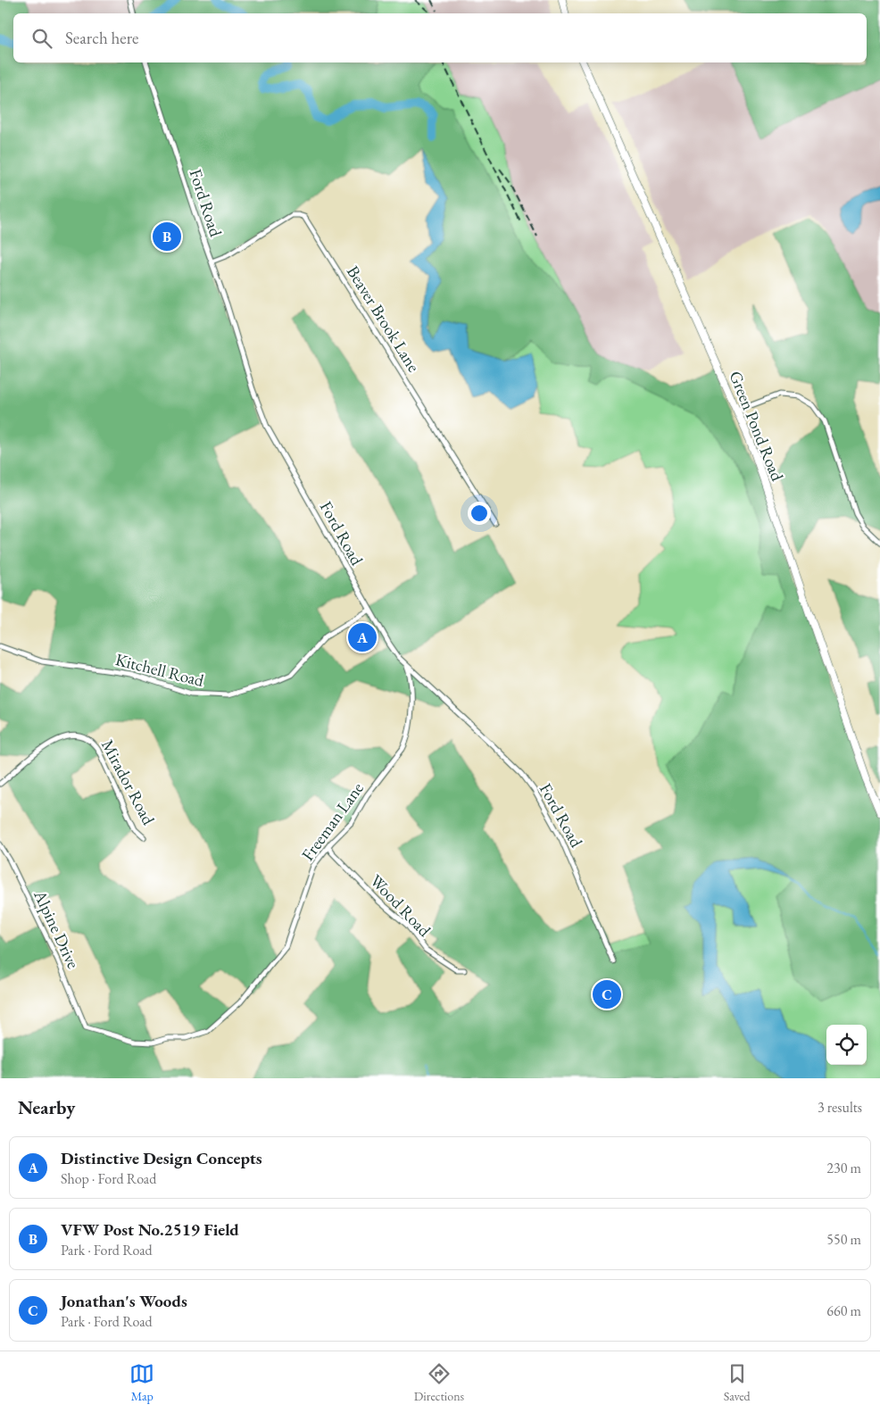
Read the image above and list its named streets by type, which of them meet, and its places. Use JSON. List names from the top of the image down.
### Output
{
  "streets": {
    "main road": ["Green Pond Road"],
    "street": [
      "Ford Road",
      "Beaver Brook Lane",
      "Kitchell Road",
      "Mirador Road",
      "Freeman Lane",
      "Wood Road",
      "Alpine Drive"
    ]
  },
  "crossings": [
    ["Ford Road", "Beaver Brook Lane"],
    ["Ford Road", "Kitchell Road"],
    ["Ford Road", "Freeman Lane"],
    ["Freeman Lane", "Wood Road"],
    ["Freeman Lane", "Alpine Drive"]
  ],
  "page": {
    "search": "Search here",
    "pins": ["B", "A", "C"],
    "heading": ["Nearby", "3 results"],
    "list": [
      {
        "mark": "A",
        "name": "Distinctive Design Concepts",
        "note": "Shop · Ford Road",
        "value": "230 m"
      },
      {
        "mark": "B",
        "name": "VFW Post No.2519 Field",
        "note": "Park · Ford Road",
        "value": "550 m"
      },
      {
        "mark": "C",
        "name": "Jonathan's Woods",
        "note": "Park · Ford Road",
        "value": "660 m"
      }
    ],
    "nav": ["Map", "Directions", "Saved"]
  }
}
